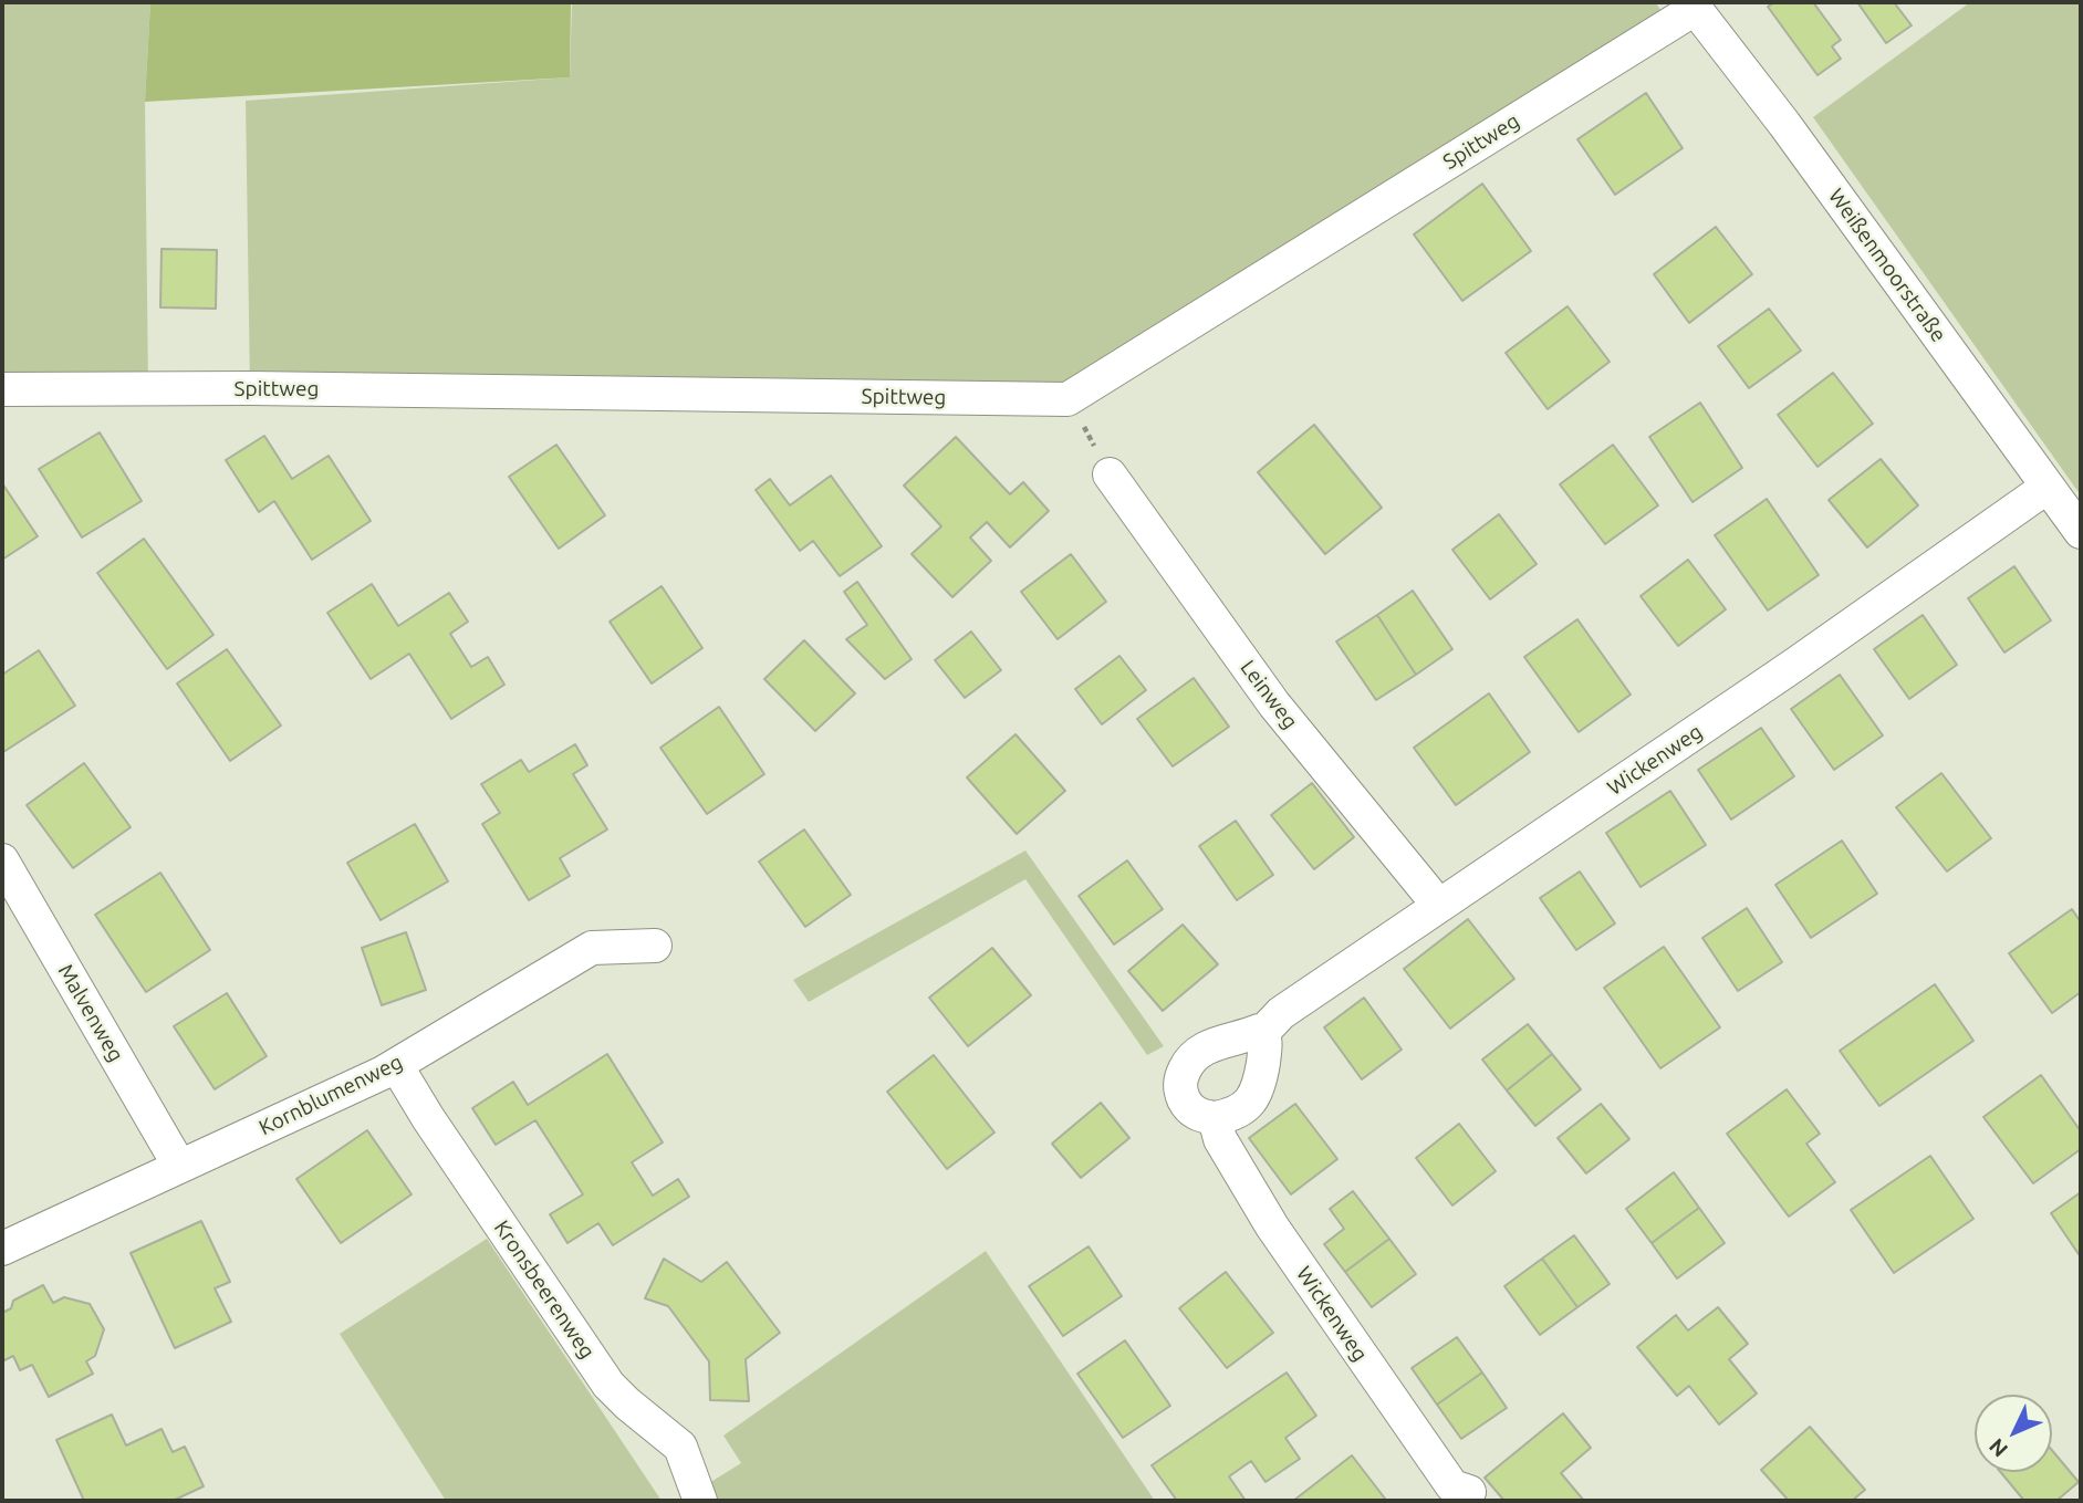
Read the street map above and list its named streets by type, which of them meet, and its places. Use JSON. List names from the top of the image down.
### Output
{
  "streets": {
    "street": [
      "Spittweg",
      "Weißenmoorstraße",
      "Leinweg",
      "Wickenweg",
      "Malvenweg",
      "Kornblumenweg",
      "Kronsbeerenweg"
    ]
  },
  "crossings": [
    ["Spittweg", "Weißenmoorstraße"],
    ["Weißenmoorstraße", "Wickenweg"],
    ["Leinweg", "Wickenweg"],
    ["Malvenweg", "Kornblumenweg"],
    ["Kornblumenweg", "Kronsbeerenweg"]
  ],
  "north": "bottom left"
}
